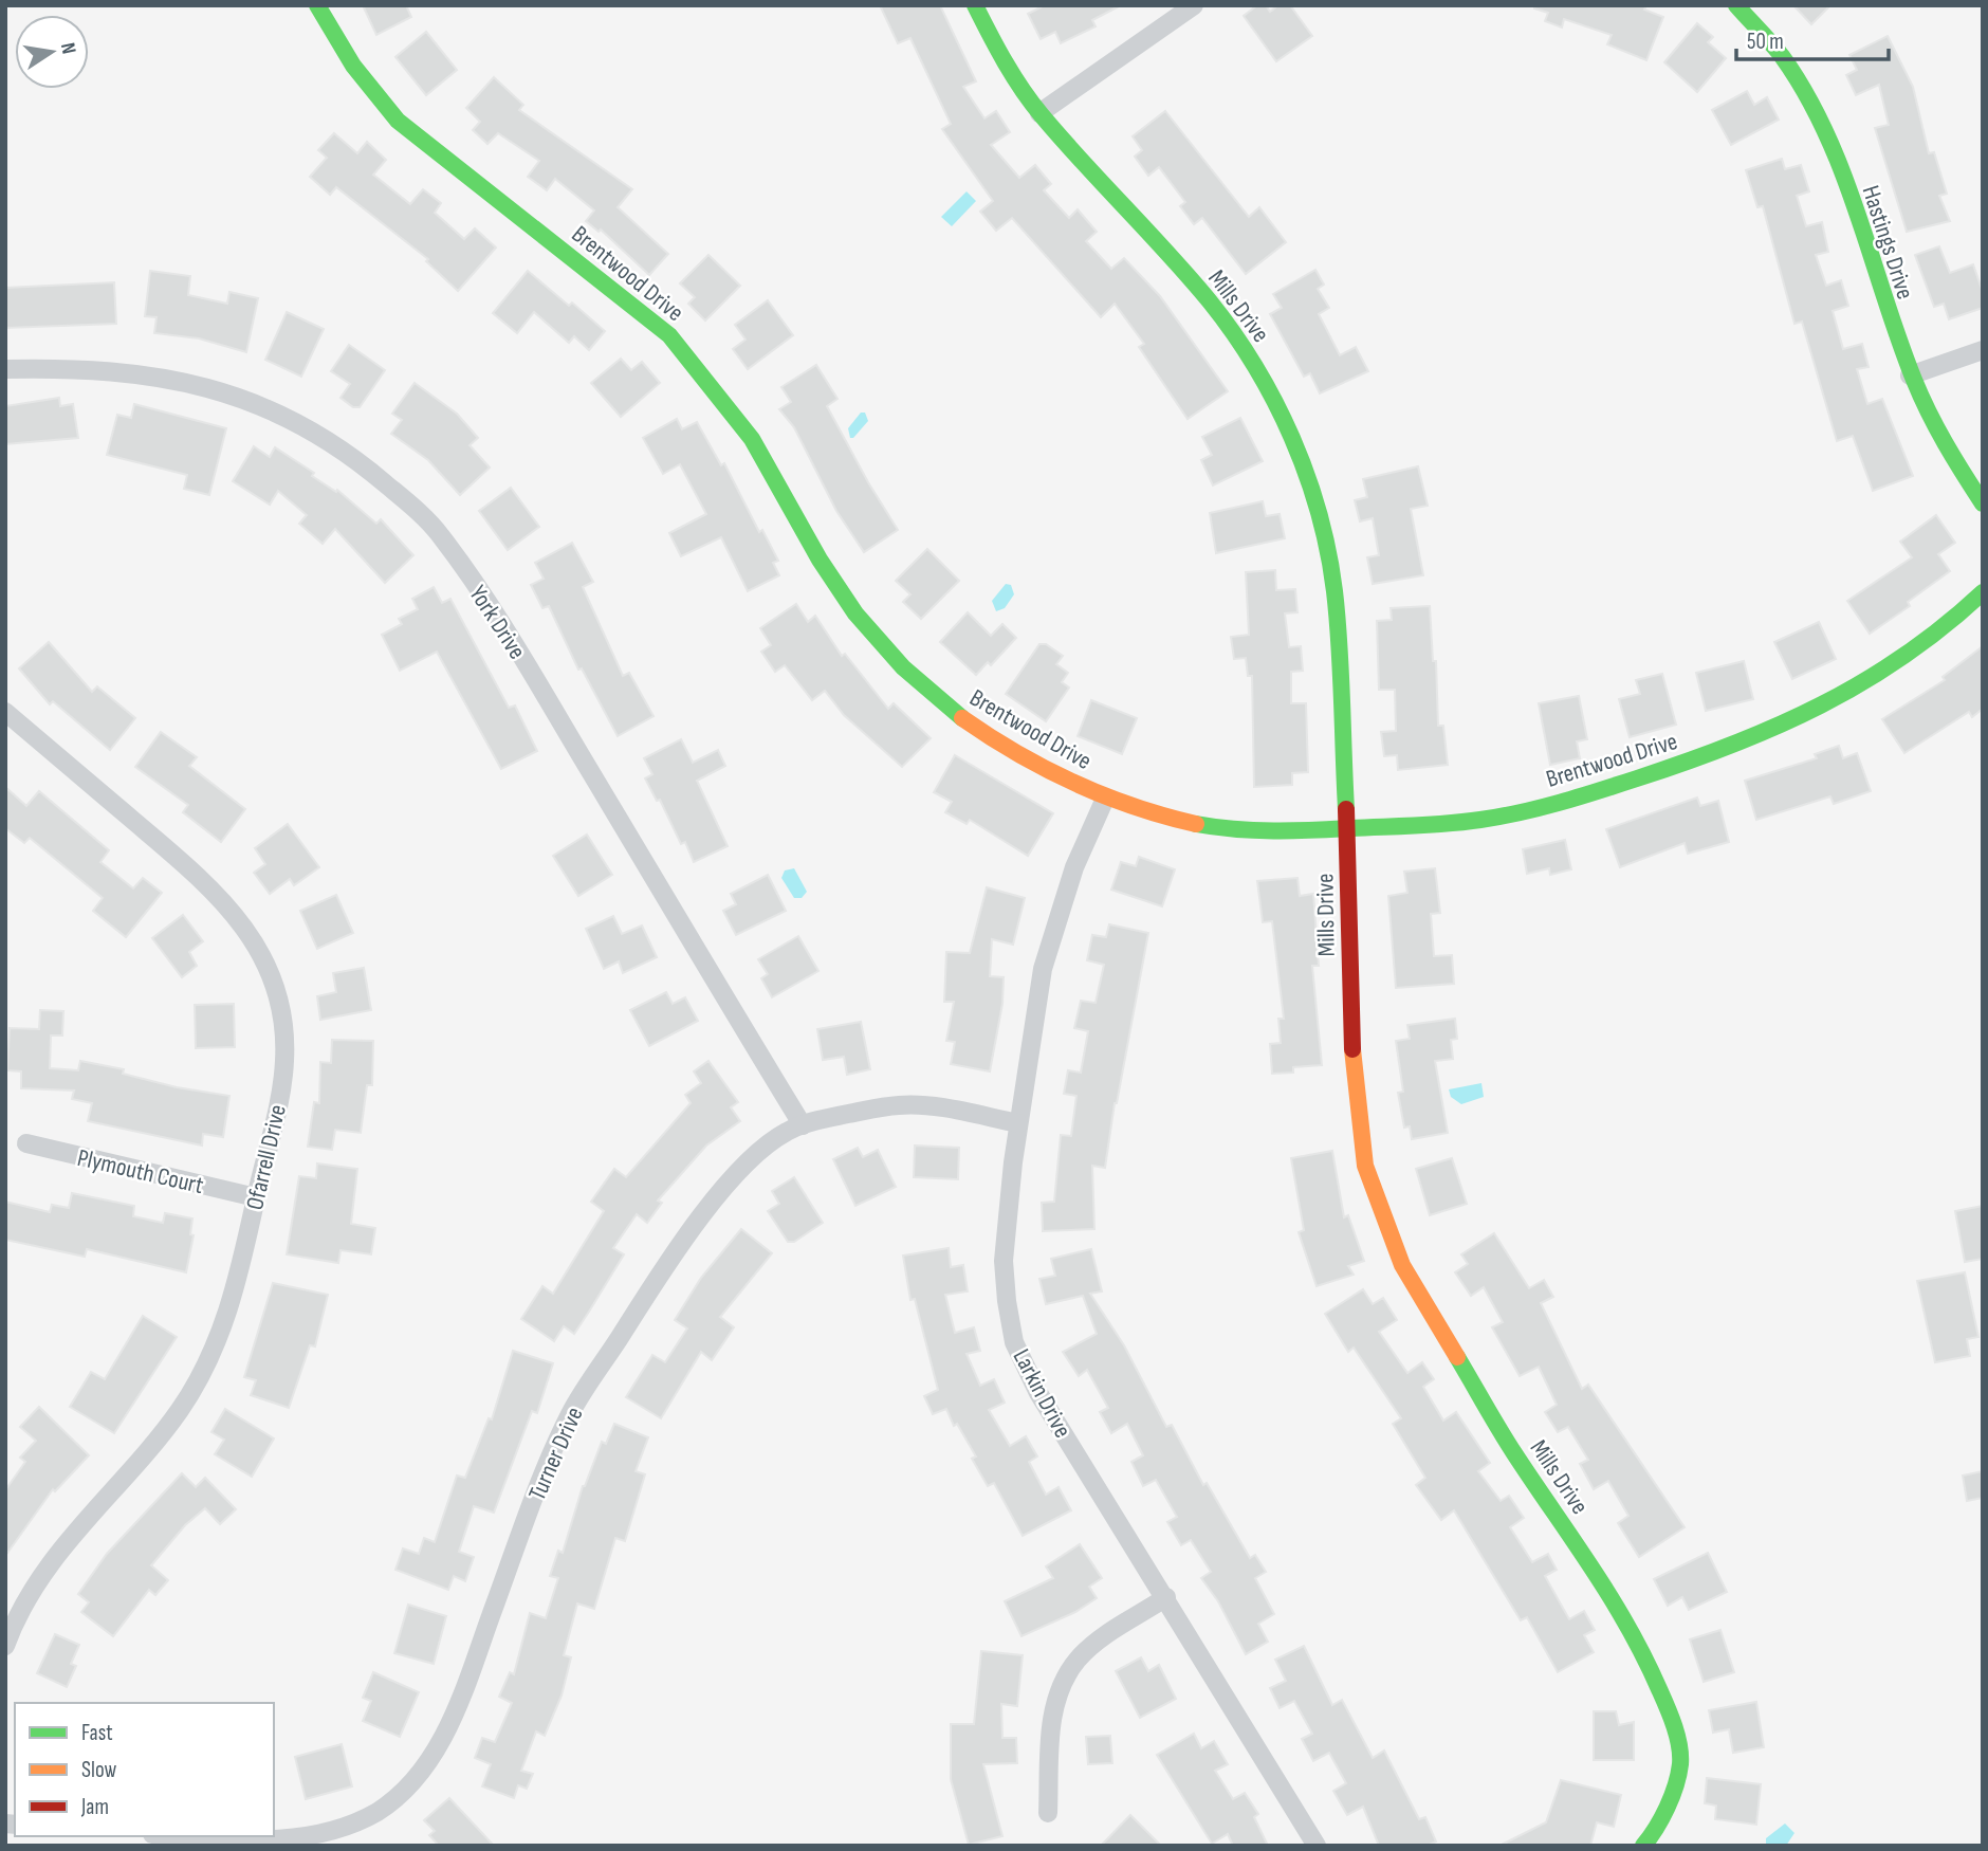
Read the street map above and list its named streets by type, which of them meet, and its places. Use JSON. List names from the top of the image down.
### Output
{
  "streets": {
    "street": [
      "Hastings Drive",
      "Brentwood Drive",
      "Mills Drive",
      "York Drive",
      "Ofarrell Drive",
      "Plymouth Court",
      "Larkin Drive",
      "Turner Drive"
    ]
  },
  "crossings": [
    ["Brentwood Drive", "Mills Drive"],
    ["Brentwood Drive", "Larkin Drive"],
    ["York Drive", "Turner Drive"],
    ["Ofarrell Drive", "Plymouth Court"],
    ["Larkin Drive", "Turner Drive"]
  ],
  "legend": ["Fast", "Slow", "Jam"],
  "scale_bar": "50 m",
  "north": "right"
}
